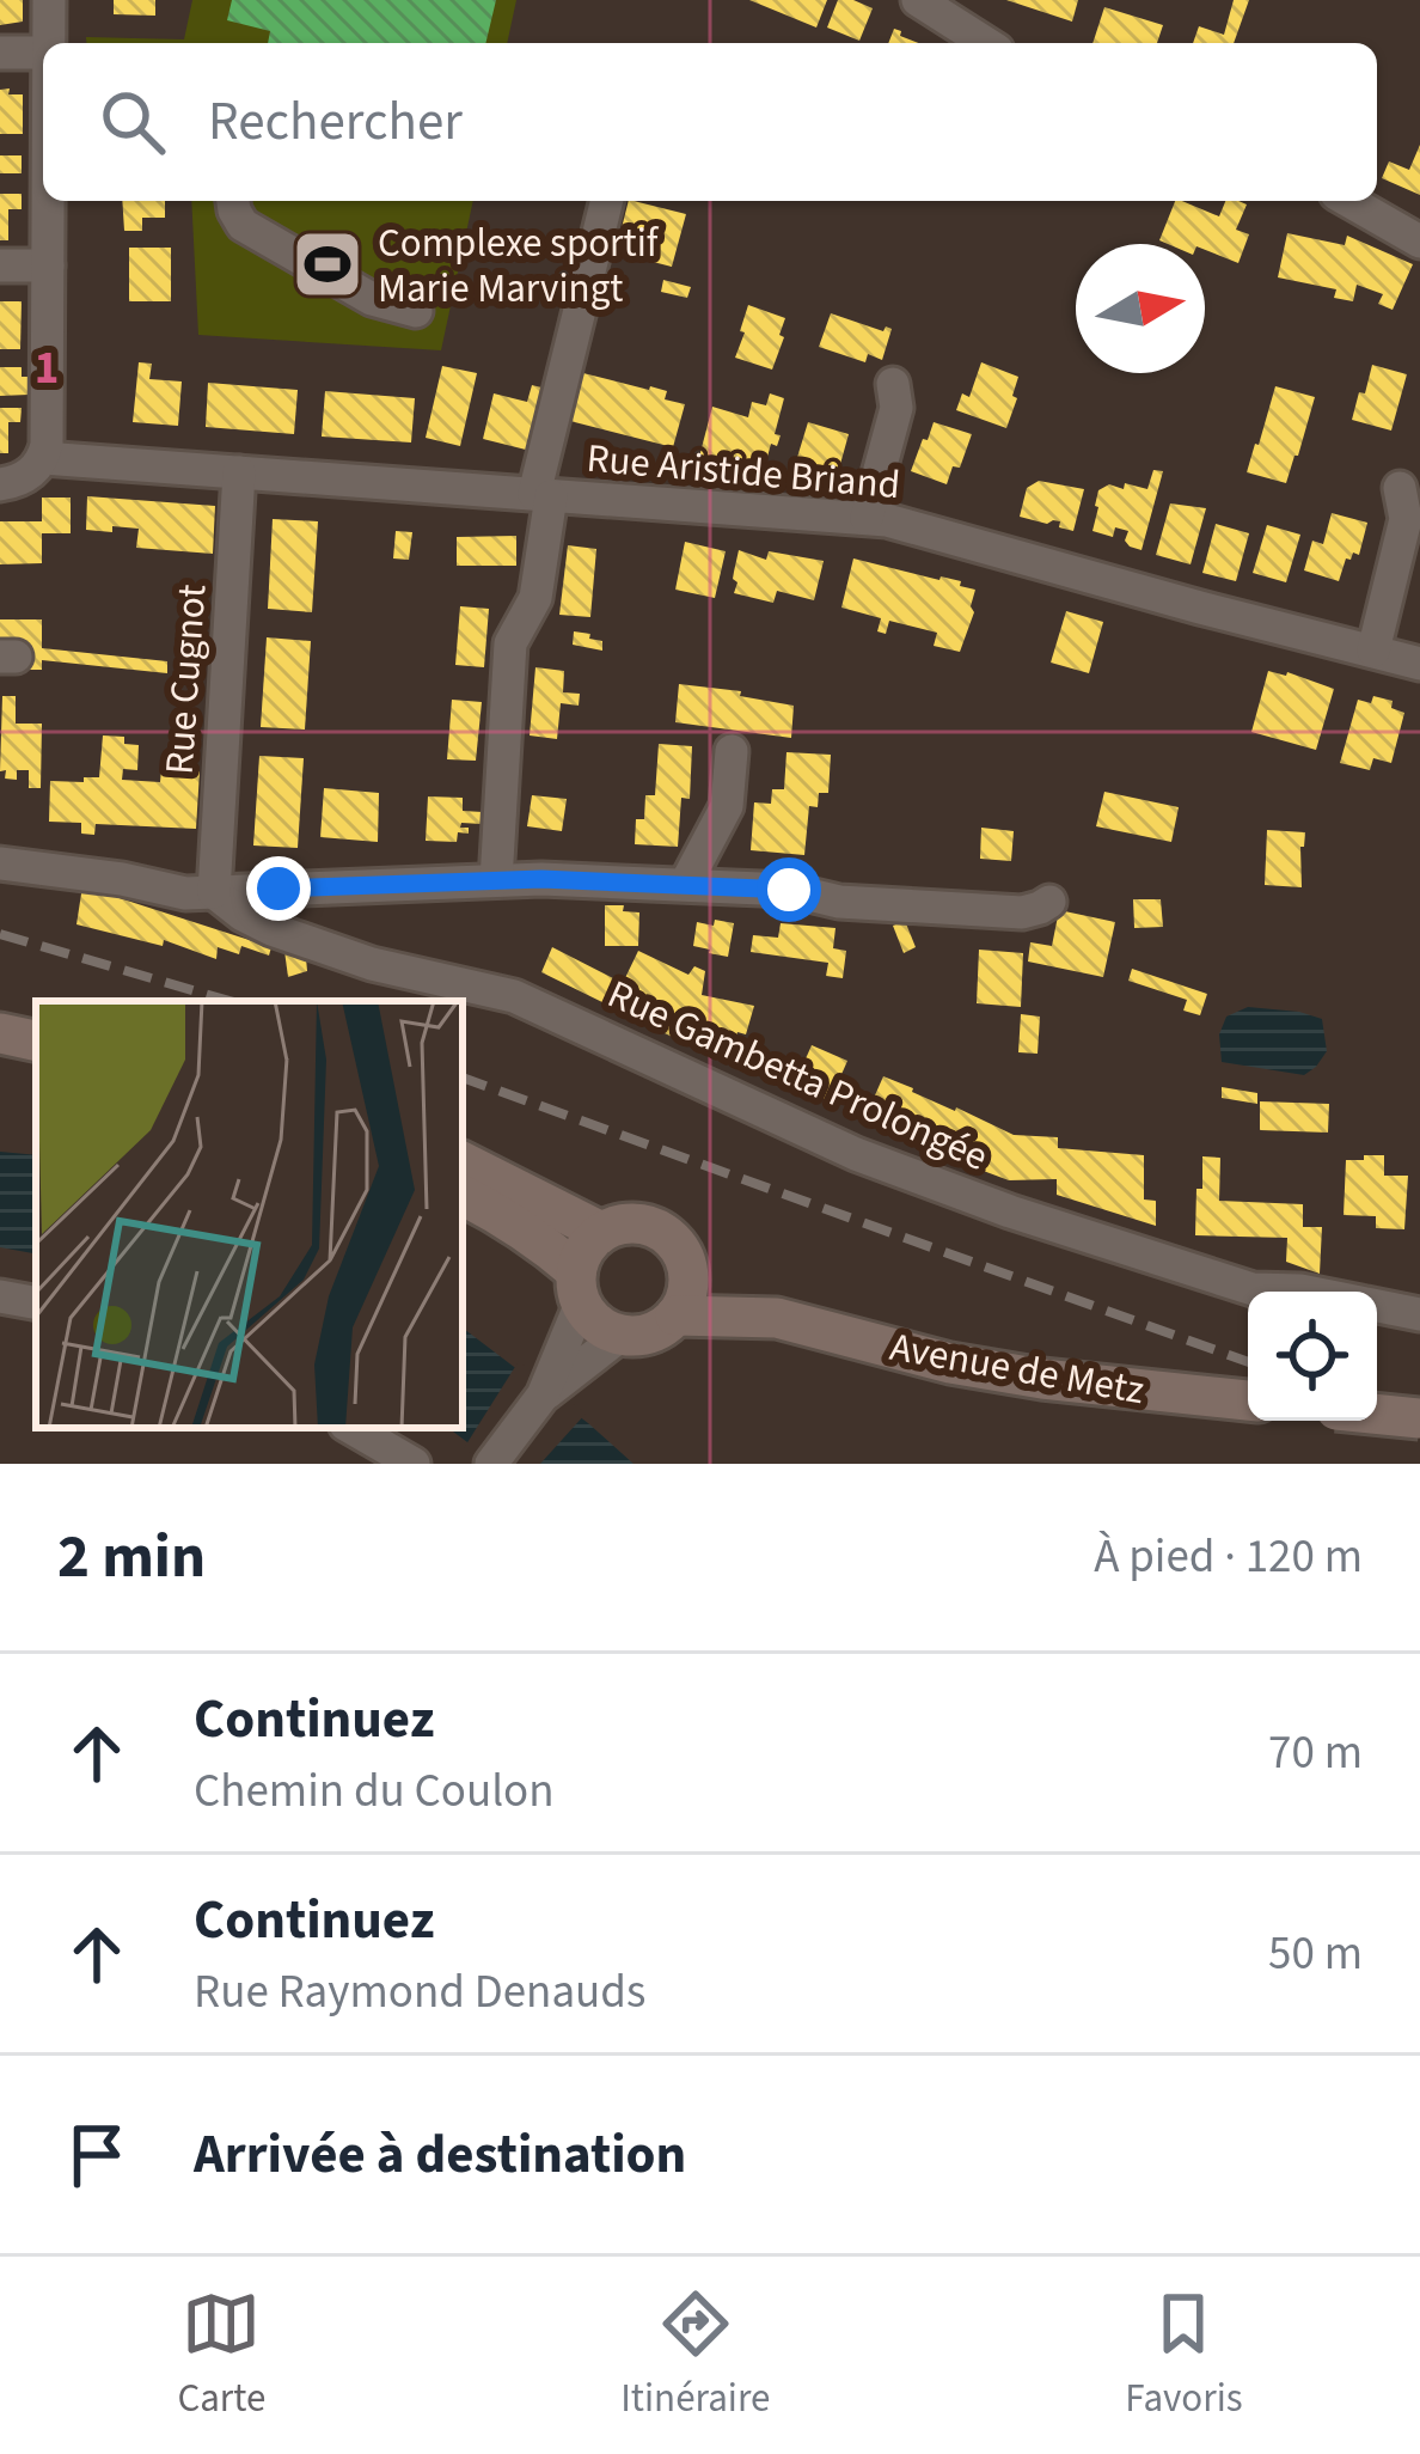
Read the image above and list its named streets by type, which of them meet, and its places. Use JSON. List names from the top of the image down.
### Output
{
  "streets": {
    "main road": ["Avenue de Metz"],
    "street": ["Rue Aristide Briand", "Rue Cugnot", "Rue Gambetta Prolongée"]
  },
  "crossings": [
    ["Rue Aristide Briand", "Rue Cugnot"],
    ["Rue Cugnot", "Rue Gambetta Prolongée"]
  ],
  "places": {
    "sports": ["Complexe sportif Marie Marvingt"]
  },
  "north": "right",
  "page": {
    "search": "Rechercher",
    "heading": ["2 min", "À pied · 120 m"],
    "list": [
      ["Continuez", "Chemin du Coulon", "70 m"],
      ["Continuez", "Rue Raymond Denauds", "50 m"],
      "Arrivée à destination"
    ],
    "nav": ["Carte", "Itinéraire", "Favoris"]
  },
  "grid": {
    "rows": ["1"]
  }
}
